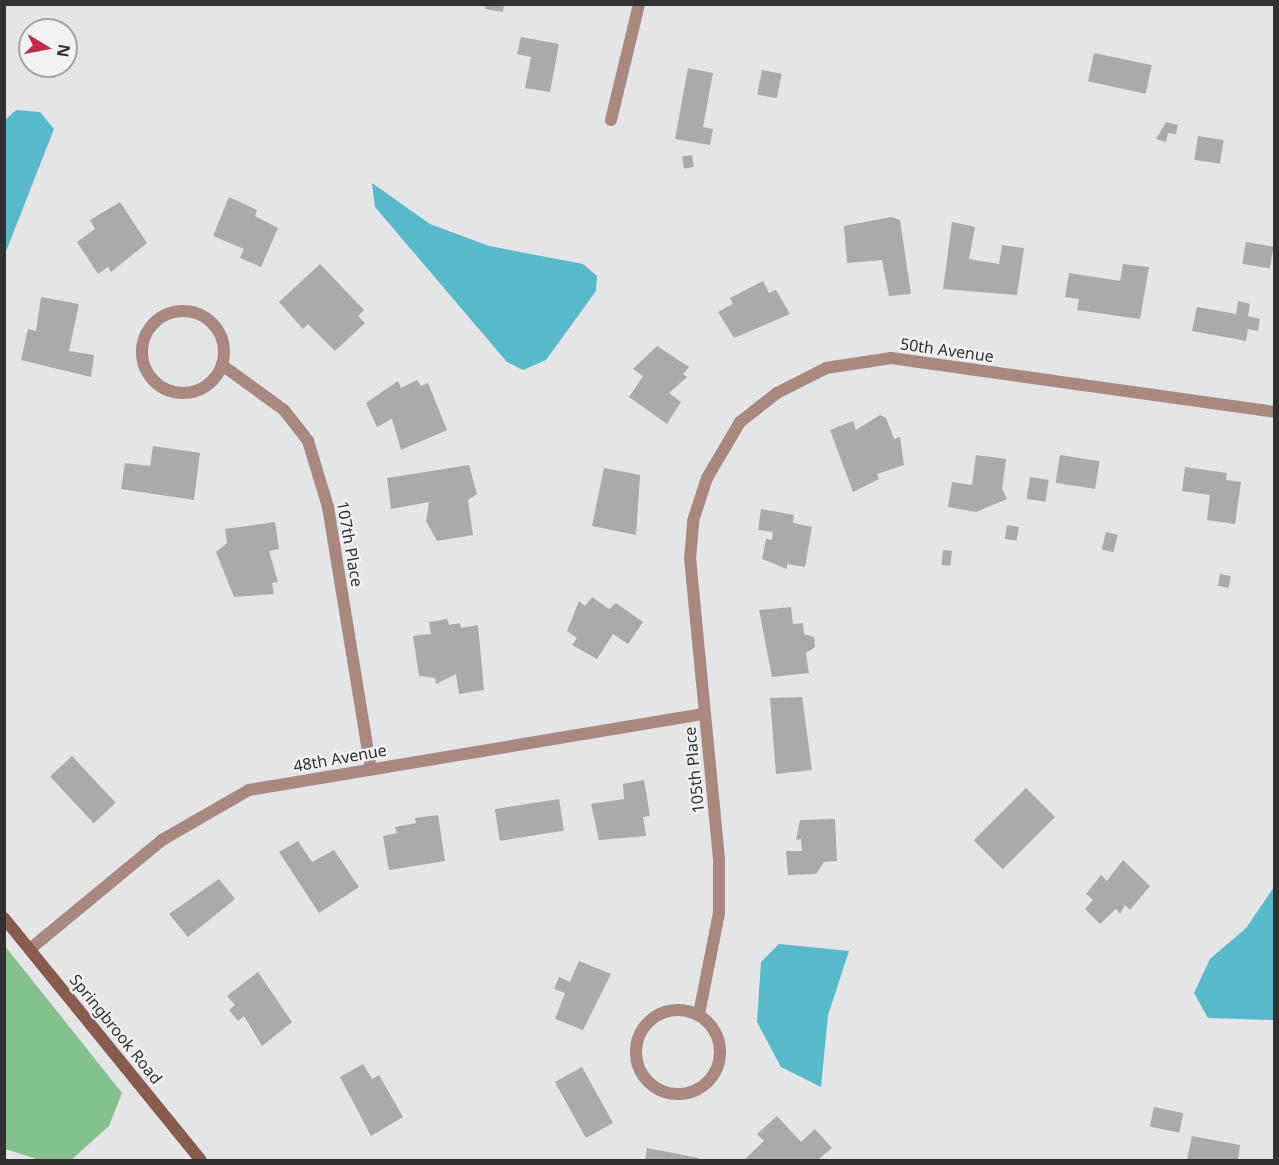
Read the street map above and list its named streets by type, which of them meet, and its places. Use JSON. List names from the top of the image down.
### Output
{
  "streets": {
    "street": [
      "50th Avenue",
      "107th Place",
      "48th Avenue",
      "105th Place",
      "Springbrook Road"
    ]
  },
  "crossings": [
    ["50th Avenue", "105th Place"],
    ["107th Place", "48th Avenue"],
    ["48th Avenue", "105th Place"],
    ["48th Avenue", "Springbrook Road"]
  ],
  "north": "right"
}
